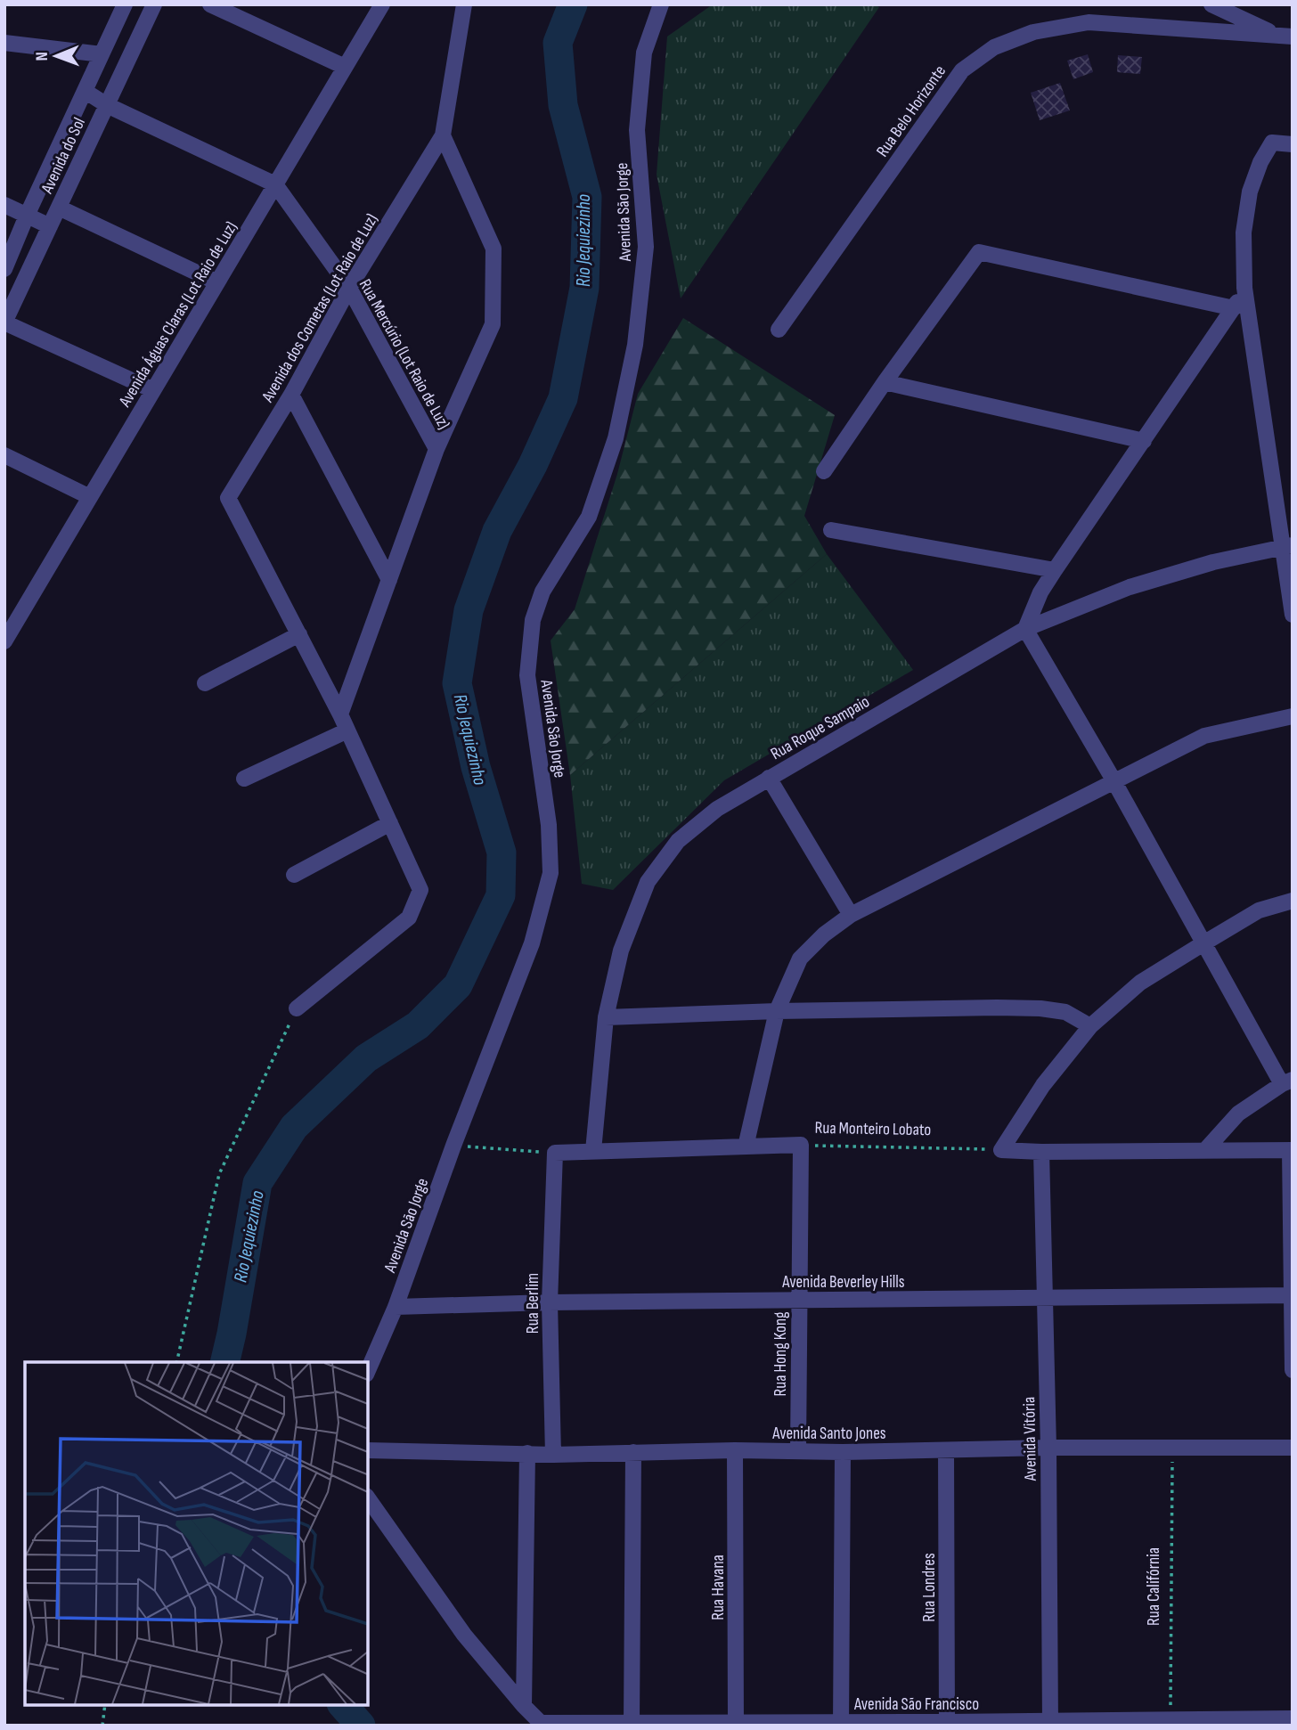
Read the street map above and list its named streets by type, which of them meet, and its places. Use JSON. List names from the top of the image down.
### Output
{
  "streets": {
    "street": [
      "Rua Belo Horizonte",
      "Avenida do Sol",
      "Avenida São Jorge",
      "Avenida dos Cometas (Lot Raio de Luz)",
      "Avenida Águas Claras (Lot Raio de Luz)",
      "Rua Mercúrio (Lot Raio de Luz)",
      "Rua Roque Sampaio",
      "Rua Monteiro Lobato",
      "Avenida Beverley Hills",
      "Rua Berlim",
      "Rua Hong Kong",
      "Avenida Santo Jones",
      "Avenida Vitória",
      "Rua Havana",
      "Rua Londres",
      "Avenida São Francisco"
    ],
    "path": ["Rua Califórnia"]
  },
  "crossings": [
    ["Avenida São Jorge", "Avenida Beverley Hills"],
    ["Avenida dos Cometas (Lot Raio de Luz)", "Rua Mercúrio (Lot Raio de Luz)"],
    ["Avenida Águas Claras (Lot Raio de Luz)", "Rua Mercúrio (Lot Raio de Luz)"],
    ["Rua Roque Sampaio", "Rua Monteiro Lobato"],
    ["Rua Monteiro Lobato", "Rua Berlim"],
    ["Rua Monteiro Lobato", "Rua Hong Kong"],
    ["Avenida Beverley Hills", "Rua Berlim"],
    ["Avenida Beverley Hills", "Rua Hong Kong"],
    ["Avenida Beverley Hills", "Avenida Vitória"],
    ["Rua Berlim", "Avenida Santo Jones"],
    ["Rua Hong Kong", "Avenida Santo Jones"],
    ["Avenida Santo Jones", "Avenida Vitória"],
    ["Avenida Santo Jones", "Rua Califórnia"],
    ["Avenida Santo Jones", "Rua Havana"],
    ["Avenida Santo Jones", "Rua Londres"],
    ["Avenida Vitória", "Avenida São Francisco"],
    ["Rua Califórnia", "Avenida São Francisco"],
    ["Rua Havana", "Avenida São Francisco"],
    ["Rua Londres", "Avenida São Francisco"]
  ],
  "water": ["Rio Jequiezinho"],
  "north": "left"
}
